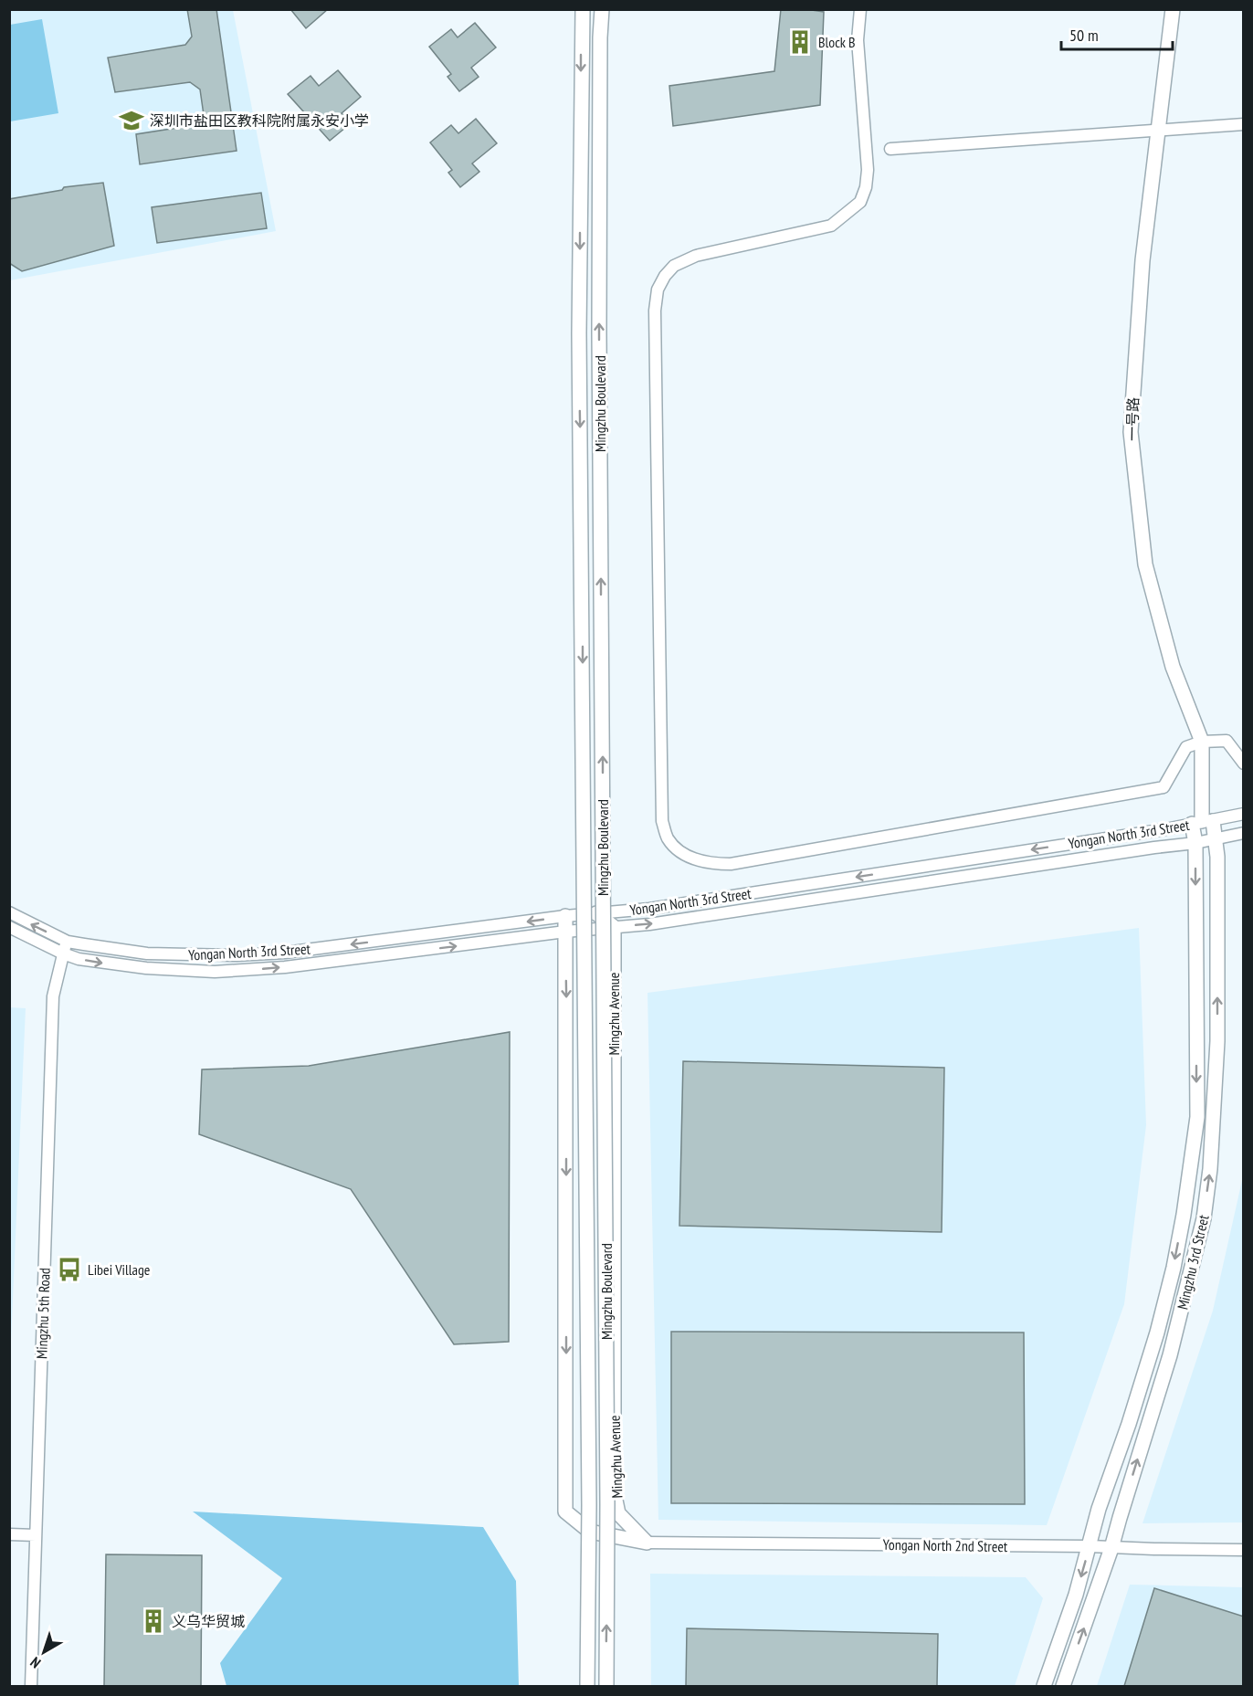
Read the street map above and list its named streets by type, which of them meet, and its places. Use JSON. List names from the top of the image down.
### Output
{
  "streets": {
    "street": [
      "Mingzhu Boulevard",
      "一号路",
      "Yongan North 3rd Street",
      "Mingzhu Avenue",
      "Mingzhu 3rd Street",
      "Mingzhu 5th Road",
      "Yongan North 2nd Street"
    ]
  },
  "crossings": [
    ["一号路", "Yongan North 3rd Street"],
    ["一号路", "Mingzhu 3rd Street"],
    ["Yongan North 3rd Street", "Mingzhu Avenue"],
    ["Yongan North 3rd Street", "Mingzhu 3rd Street"],
    ["Yongan North 3rd Street", "Mingzhu 5th Road"],
    ["Mingzhu Avenue", "Yongan North 2nd Street"],
    ["Mingzhu 3rd Street", "Yongan North 2nd Street"]
  ],
  "places": {
    "building": ["Block B", "义乌华贸城"],
    "school or university": ["深圳市盐田区教科院附属永安小学"],
    "bus stop": ["Libei Village"]
  },
  "scale_bar": "50 m",
  "north": "bottom left"
}
